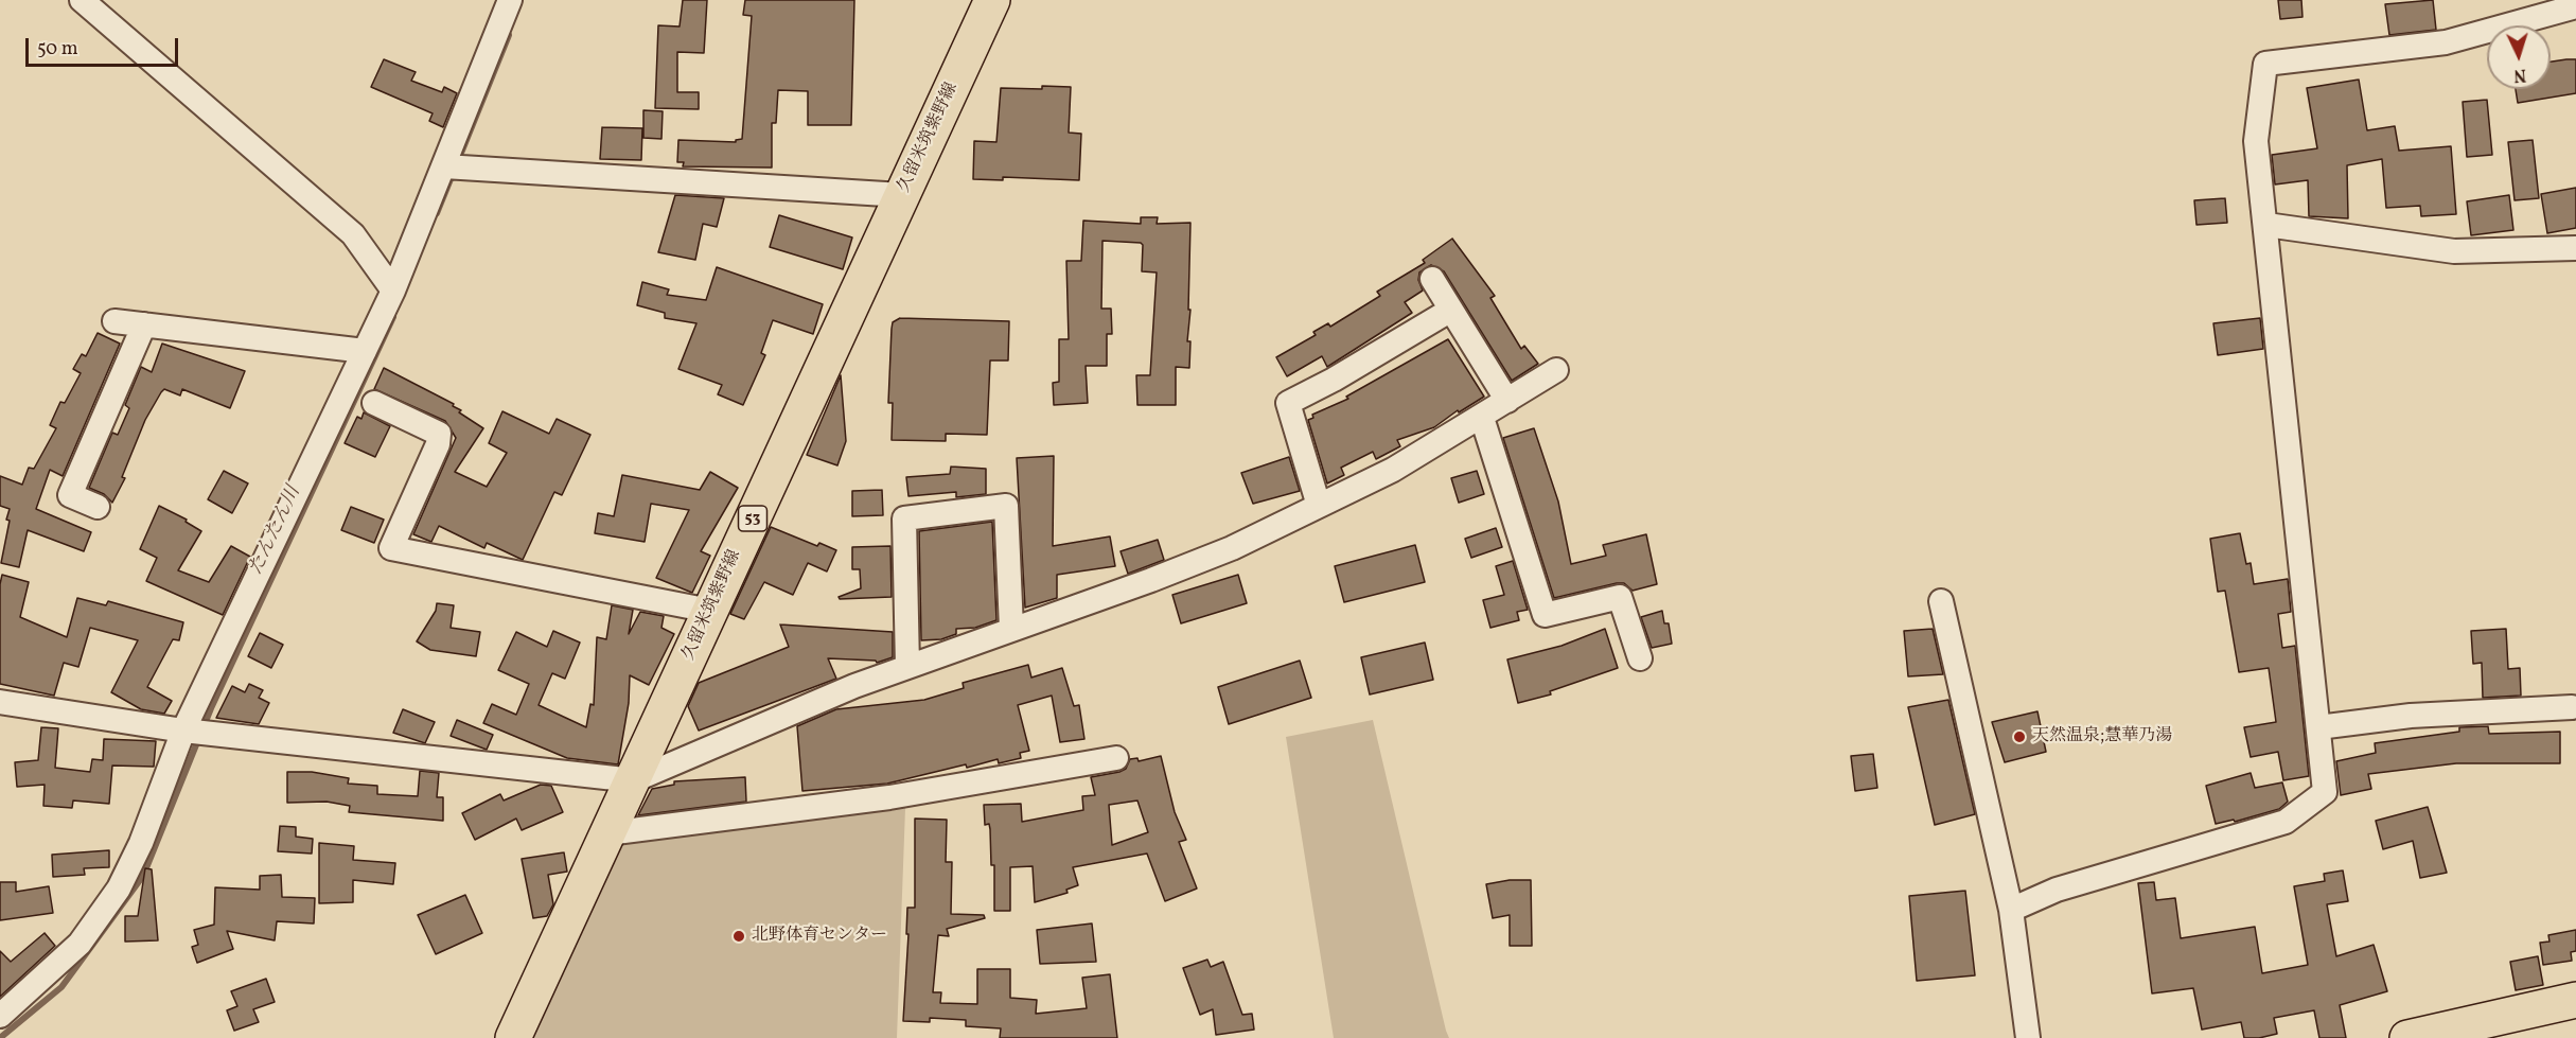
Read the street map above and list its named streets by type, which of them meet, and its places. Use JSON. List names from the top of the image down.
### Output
{
  "streets": {
    "main road": ["久留米筑紫野線", "53"]
  },
  "water": ["たんたん川"],
  "places": ["天然温泉;慧華乃湯", "北野体育センター"],
  "scale_bar": "50 m",
  "north": "bottom"
}
